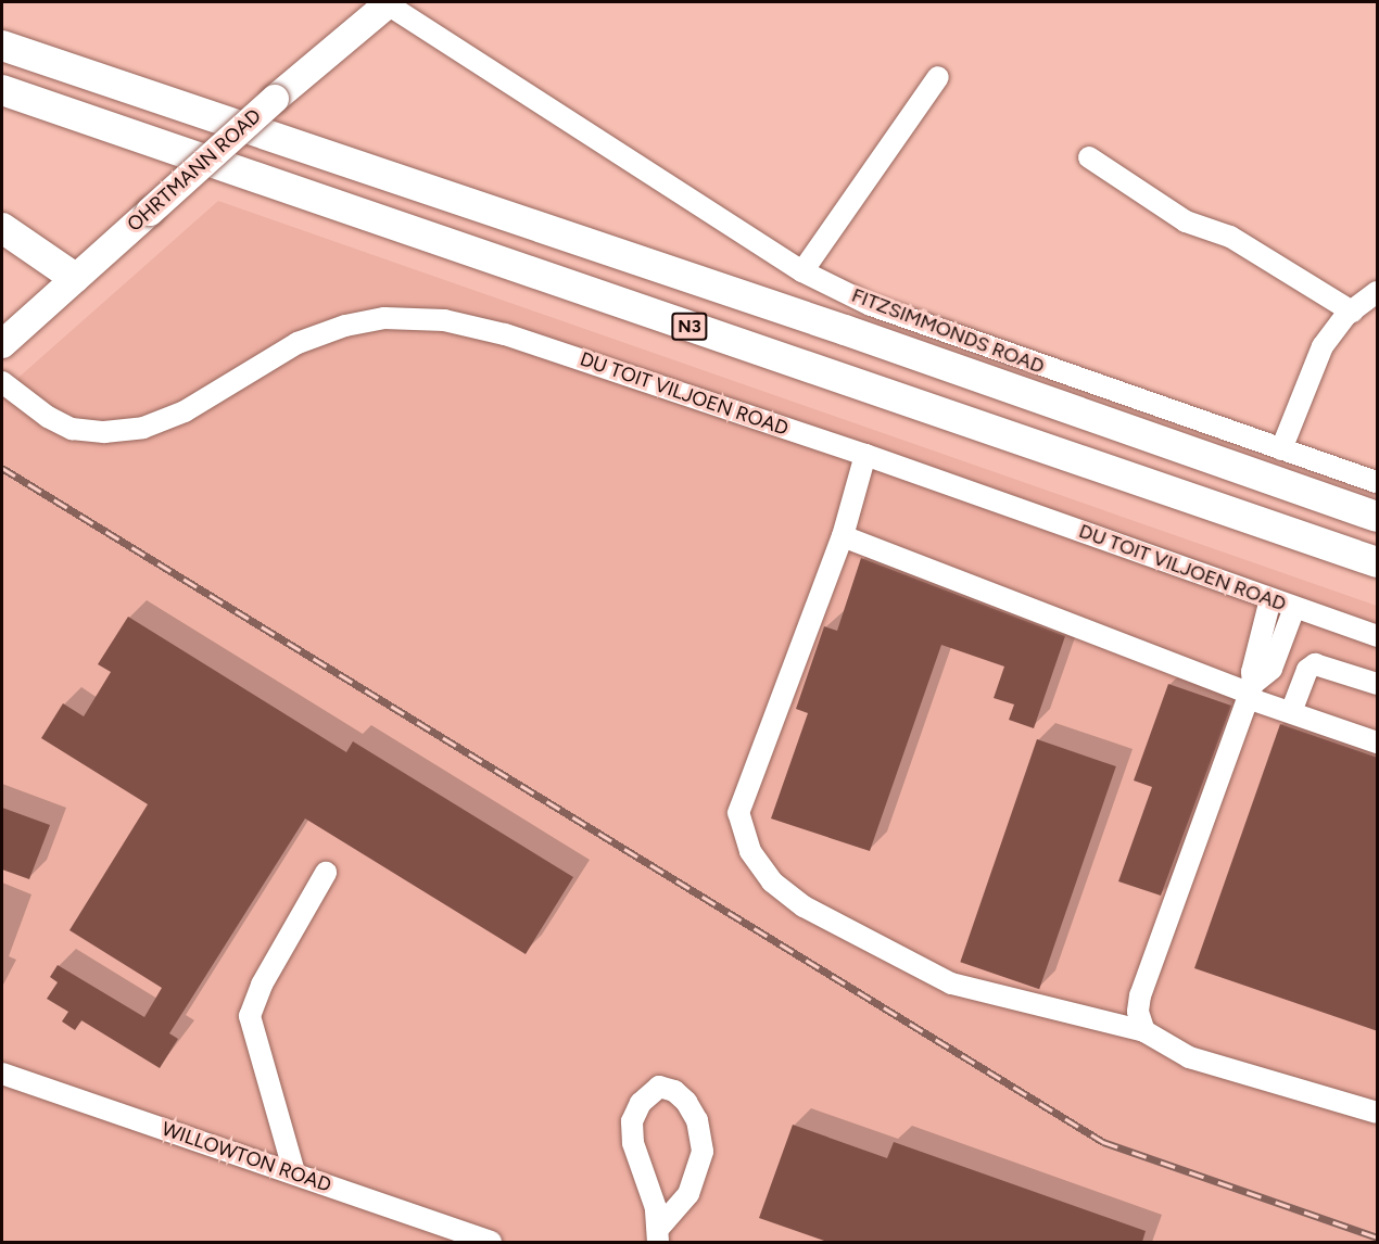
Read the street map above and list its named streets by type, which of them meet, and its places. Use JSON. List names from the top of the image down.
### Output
{
  "streets": {
    "highway": ["N3"],
    "main road": ["OHRTMANN ROAD"],
    "street": ["FITZSIMMONDS ROAD", "DU TOIT VILJOEN ROAD", "WILLOWTON ROAD"]
  },
  "crossings": [
    ["OHRTMANN ROAD", "FITZSIMMONDS ROAD"]
  ]
}
